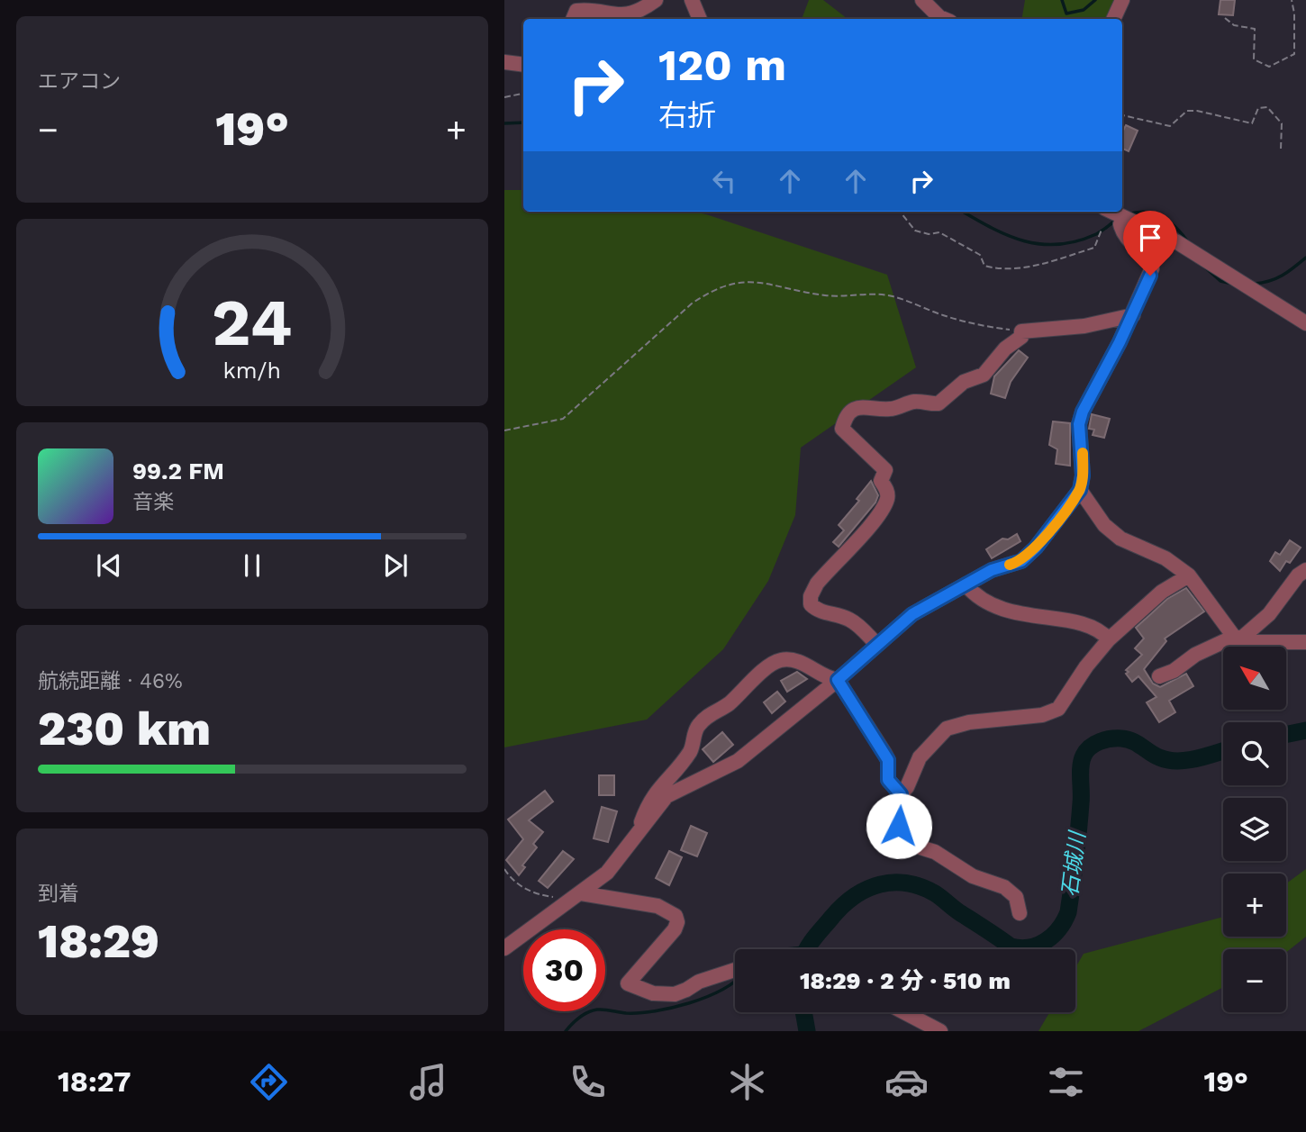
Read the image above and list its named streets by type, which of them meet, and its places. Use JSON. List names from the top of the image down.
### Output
{
  "water": ["石城川"],
  "north": "top left",
  "page": {
    "tile": [
      "エアコン",
      ["航続距離 · 46%", "230 km"],
      ["到着", "18:29"]
    ],
    "turn": ["120 m", "右折"],
    "heat": ["−", "19°", "+"],
    "song": ["99.2 FM", "音楽"],
    "map_buttons": ["+", "−"],
    "limit": "30",
    "trip": "18:29 · 2 分 · 510 m",
    "tabs": ["18:27", "19°"],
    "gauge": ["24", "km/h"]
  }
}
